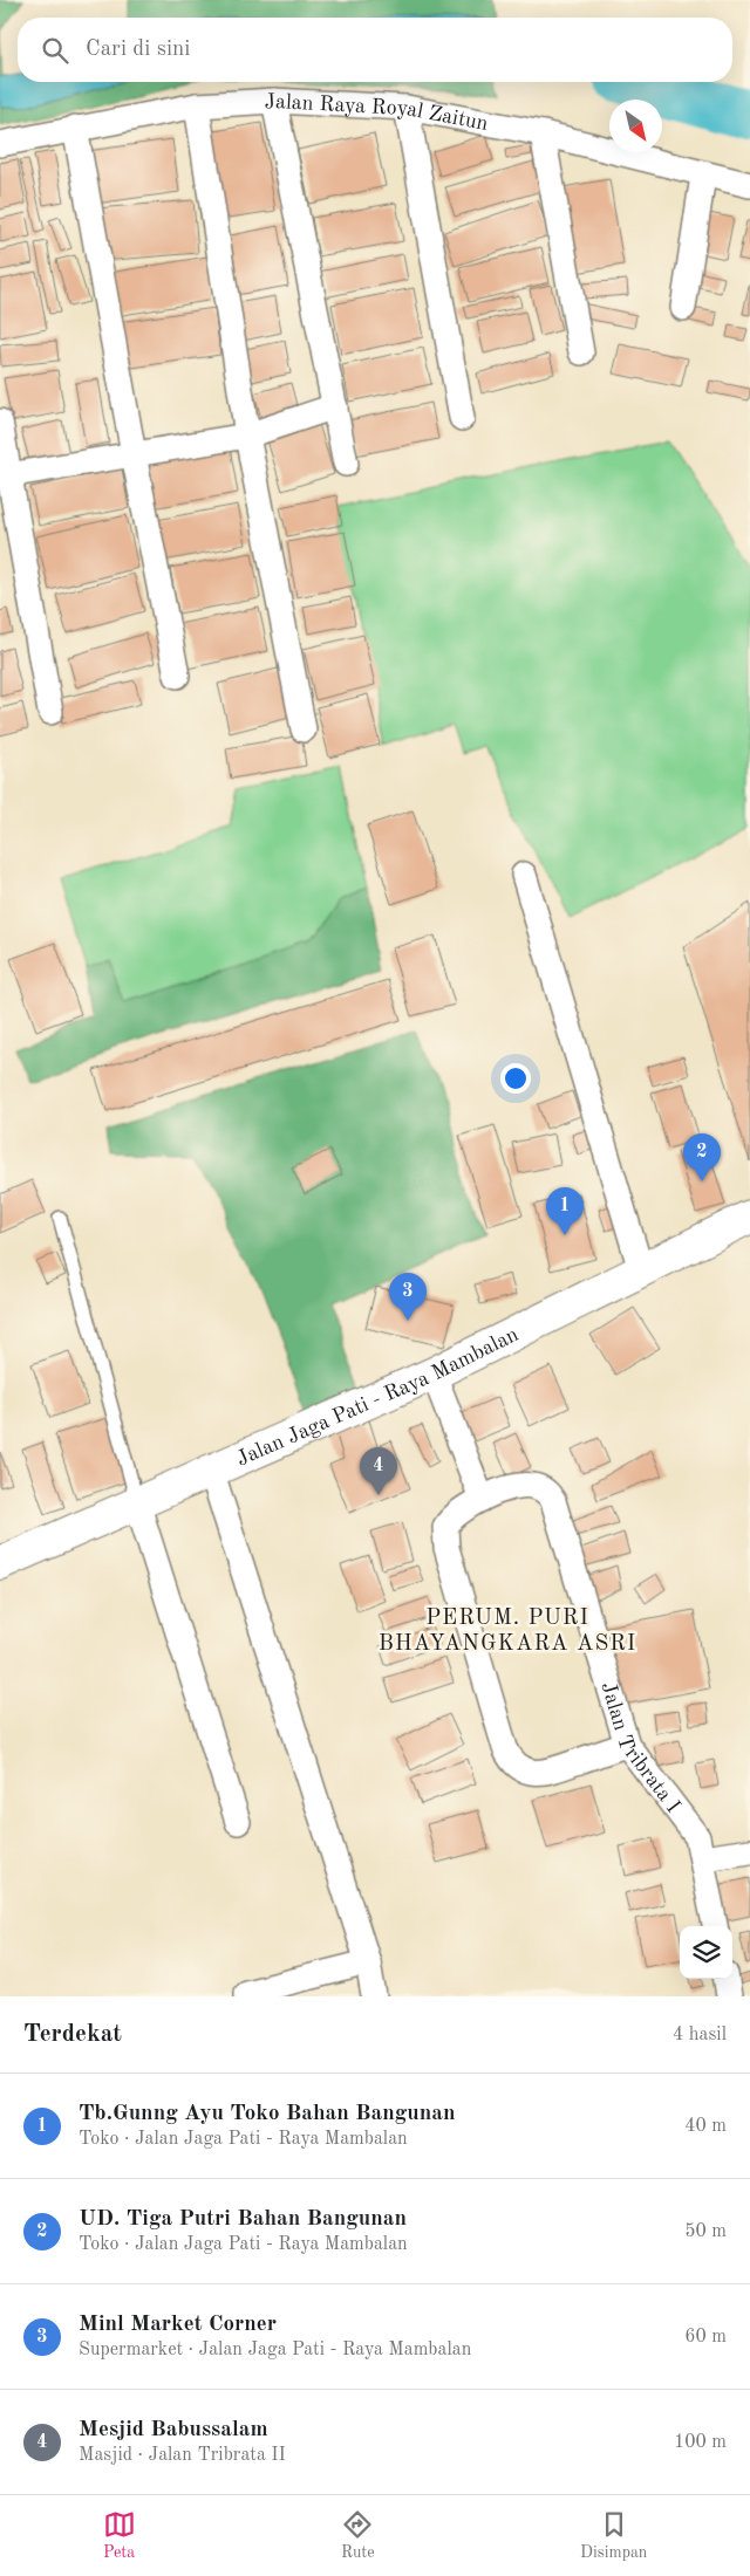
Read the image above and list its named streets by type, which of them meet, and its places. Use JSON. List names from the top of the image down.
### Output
{
  "streets": {
    "street": ["Jalan Raya Royal Zaitun", "Jalan Jaga Pati - Raya Mambalan", "Jalan Tribrata I"]
  },
  "districts": ["PERUM. PURI BHAYANGKARA ASRI"],
  "north": "bottom right",
  "page": {
    "search": "Cari di sini",
    "pins": [
      "2",
      "1",
      "3",
      "4"
    ],
    "heading": ["Terdekat", "4 hasil"],
    "list": [
      {
        "mark": "1",
        "name": "Tb.Gunng Ayu Toko Bahan Bangunan",
        "note": "Toko · Jalan Jaga Pati - Raya Mambalan",
        "value": "40 m"
      },
      {
        "mark": "2",
        "name": "UD. Tiga Putri Bahan Bangunan",
        "note": "Toko · Jalan Jaga Pati - Raya Mambalan",
        "value": "50 m"
      },
      {
        "mark": "3",
        "name": "Minl Market Corner",
        "note": "Supermarket · Jalan Jaga Pati - Raya Mambalan",
        "value": "60 m"
      },
      {
        "mark": "4",
        "name": "Mesjid Babussalam",
        "note": "Masjid · Jalan Tribrata II",
        "value": "100 m"
      }
    ],
    "nav": ["Peta", "Rute", "Disimpan"]
  }
}
